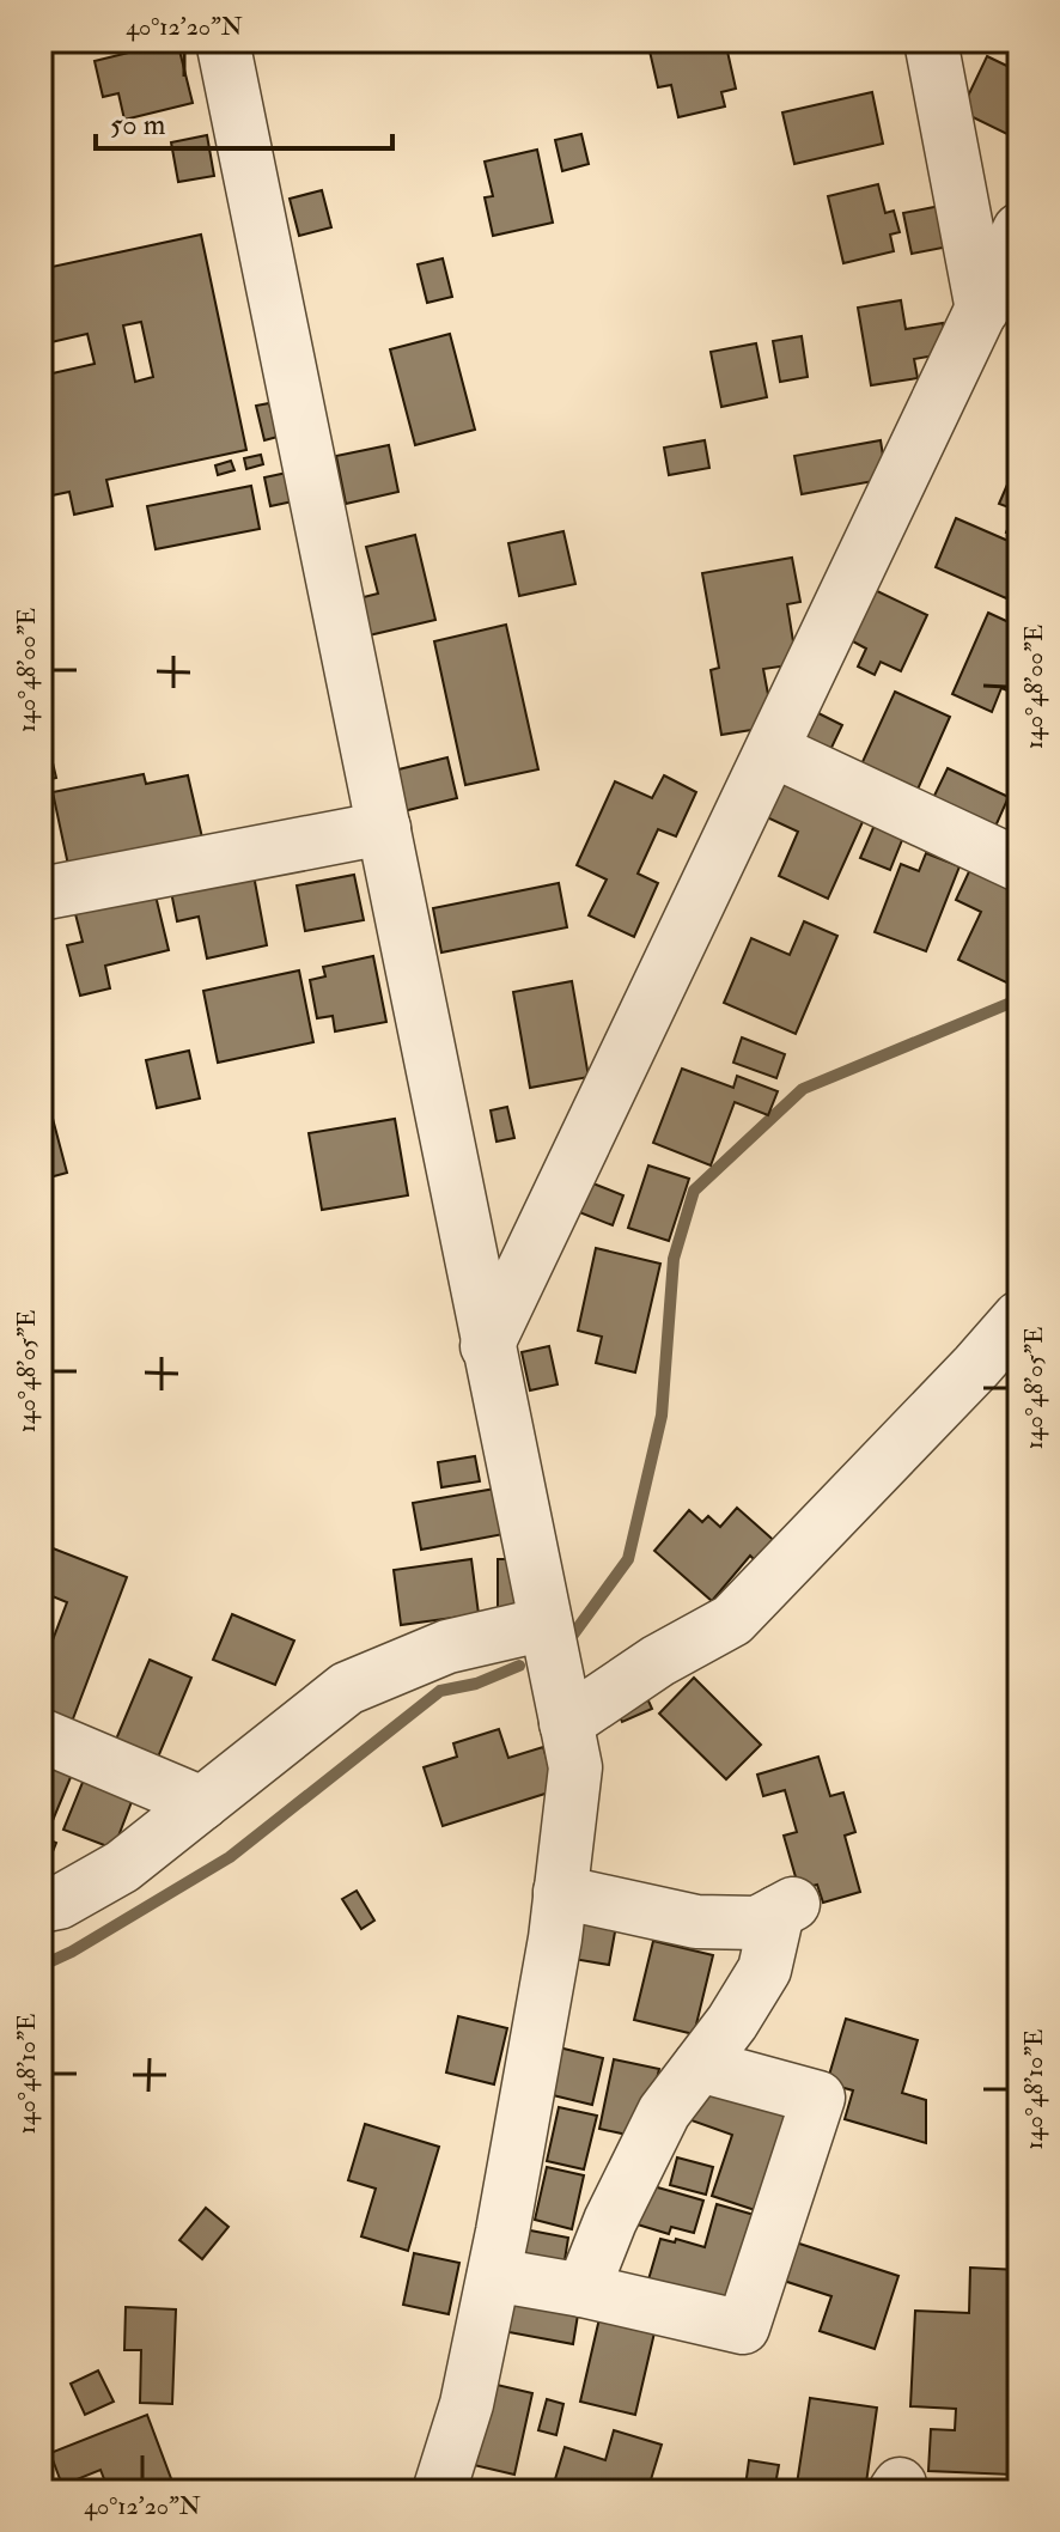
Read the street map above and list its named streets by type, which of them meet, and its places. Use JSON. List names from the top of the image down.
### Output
{
  "scale_bar": "50 m",
  "coordinates": [
    "40°12'20\"N",
    "140°48'00\"E",
    "140°48'05\"E",
    "140°48'10\"E"
  ]
}
